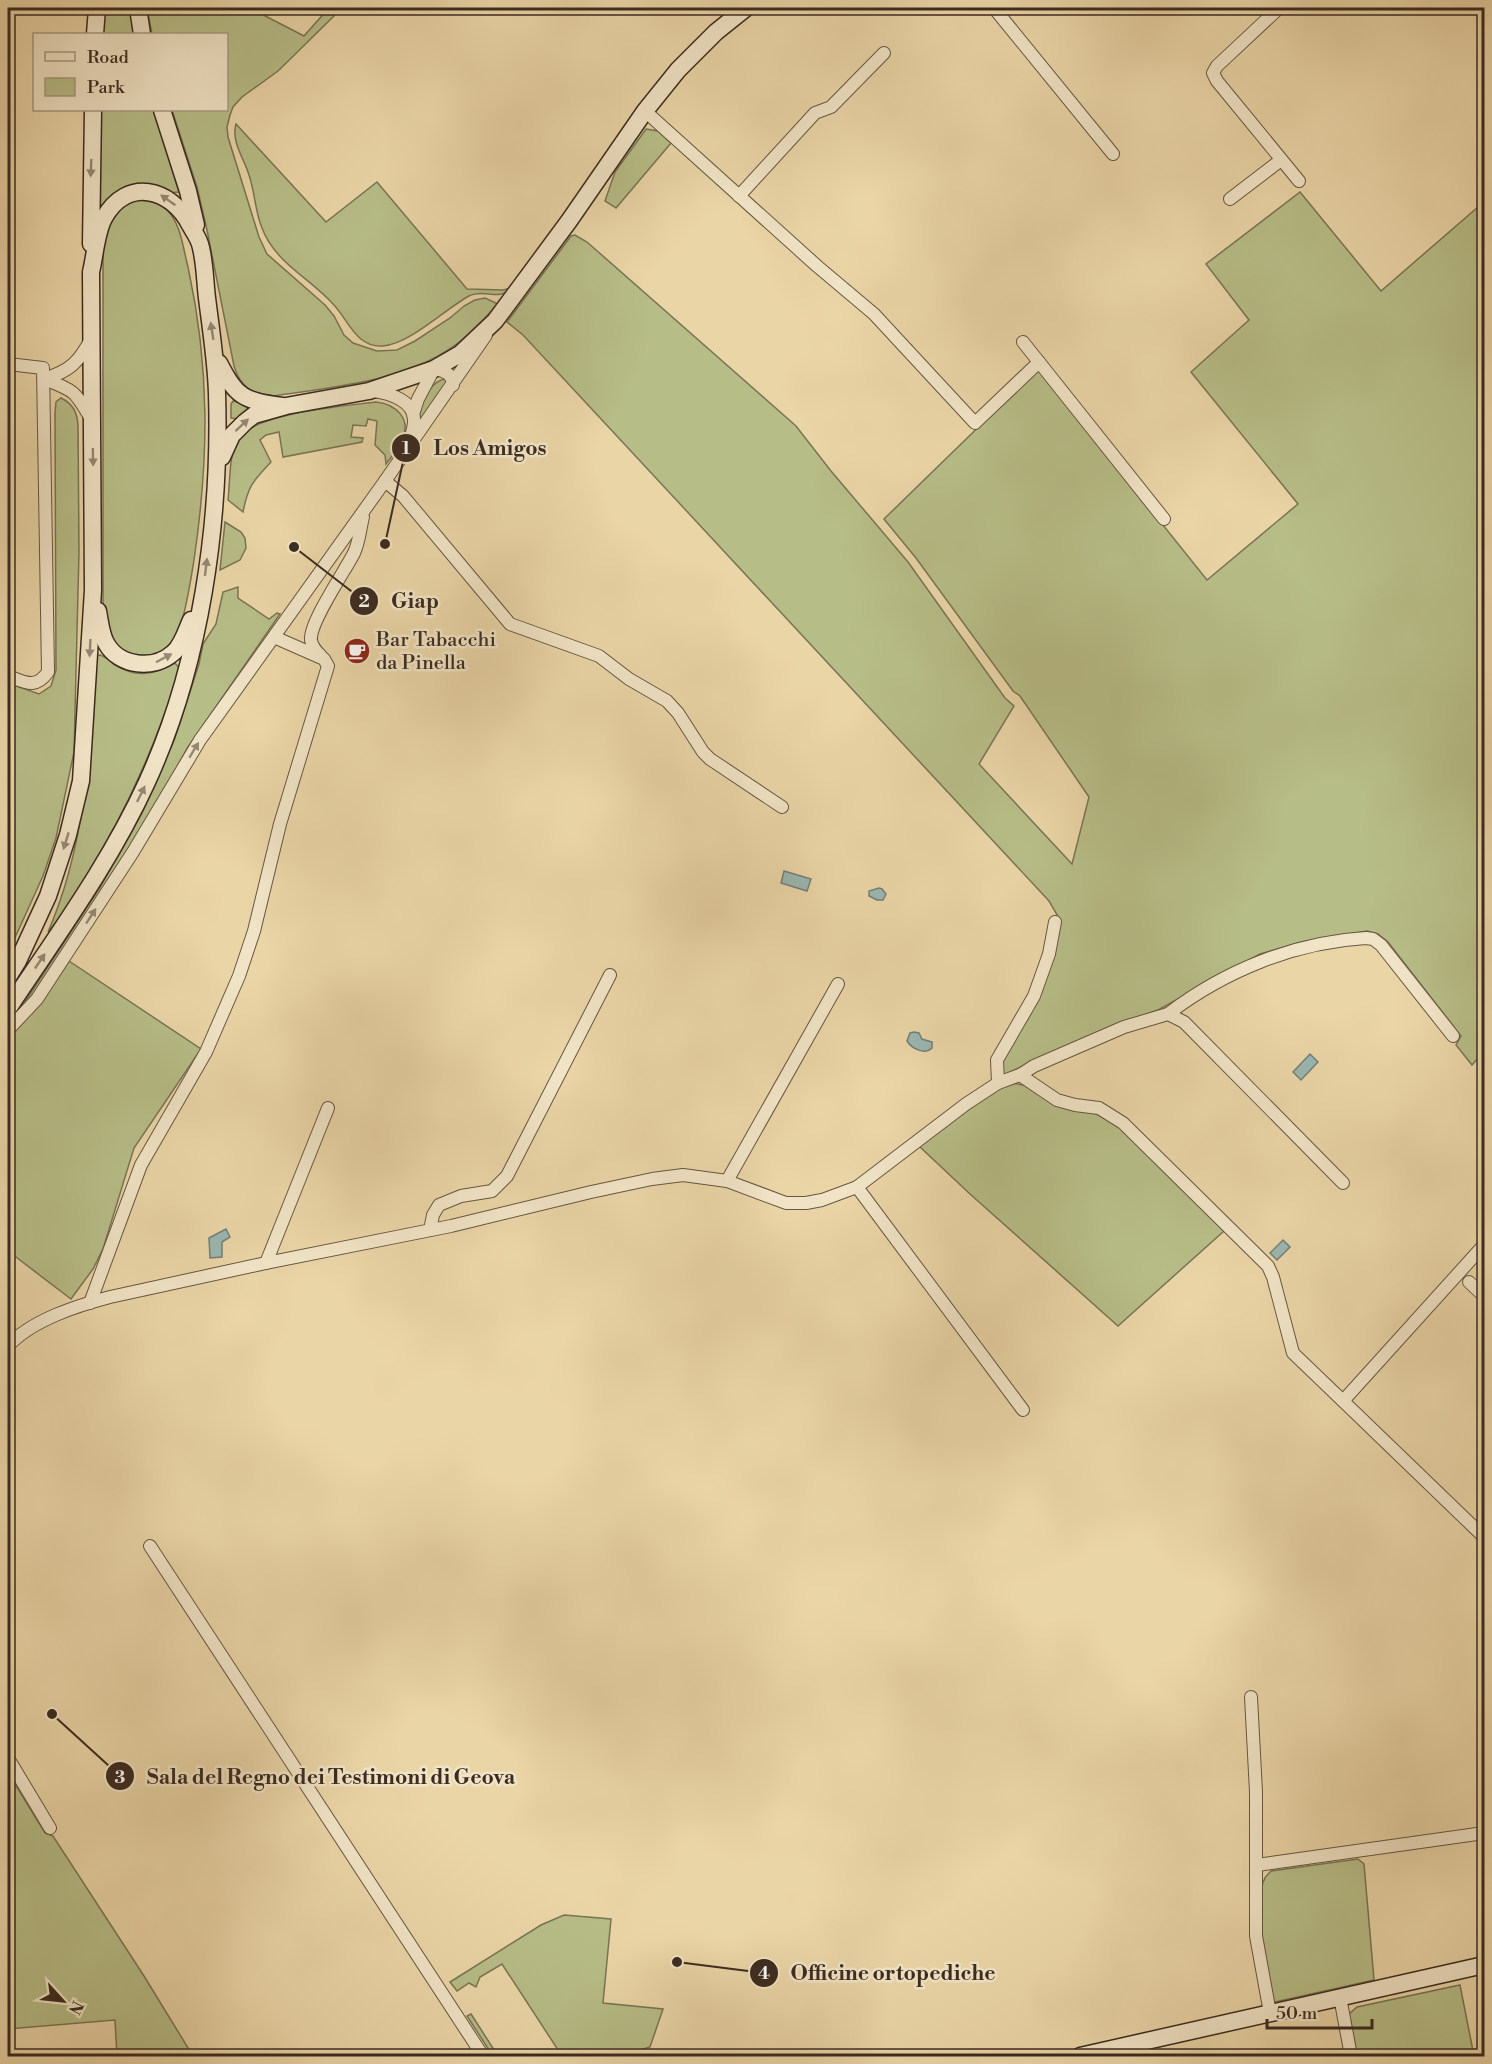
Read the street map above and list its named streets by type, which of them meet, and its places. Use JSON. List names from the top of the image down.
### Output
{
  "places": {
    "other": [
      "Los Amigos",
      "Giap",
      "Sala del Regno dei Testimoni di Geova",
      "Officine ortopediche"
    ],
    "cafe": ["Bar Tabacchi da Pinella"]
  },
  "legend": ["Road", "Park"],
  "scale_bar": "50 m",
  "north": "bottom right"
}
